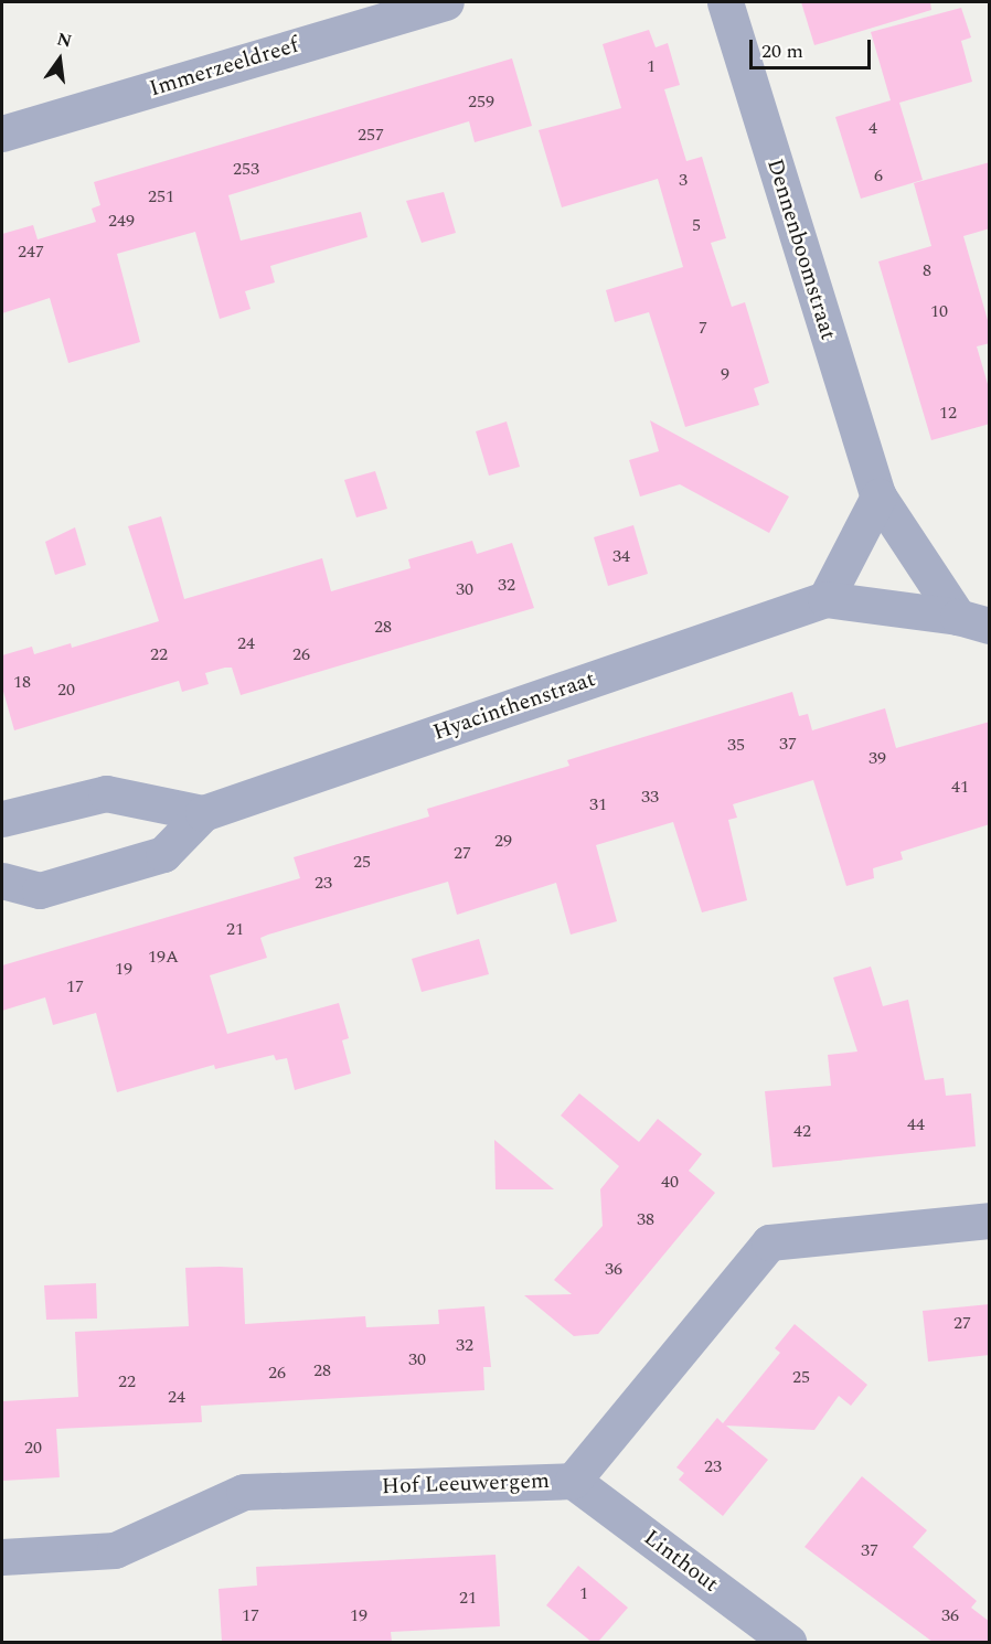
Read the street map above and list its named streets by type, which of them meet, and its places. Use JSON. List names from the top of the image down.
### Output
{
  "streets": {
    "street": [
      "Immerzeeldreef",
      "Dennenboomstraat",
      "Hyacinthenstraat",
      "Hof Leeuwergem",
      "Linthout"
    ]
  },
  "crossings": [
    ["Dennenboomstraat", "Hyacinthenstraat"],
    ["Hof Leeuwergem", "Linthout"]
  ],
  "house_numbers": [
    "1",
    "259",
    "4",
    "257",
    "253",
    "6",
    "3",
    "251",
    "249",
    "5",
    "247",
    "8",
    "10",
    "7",
    "9",
    "12",
    "34",
    "32",
    "30",
    "28",
    "24",
    "22",
    "26",
    "18",
    "20",
    "37",
    "35",
    "39",
    "41",
    "33",
    "31",
    "29",
    "27",
    "25",
    "23",
    "21",
    "19A",
    "19",
    "17",
    "44",
    "42",
    "40",
    "38",
    "36",
    "27",
    "32",
    "30",
    "28",
    "26",
    "25",
    "22",
    "24",
    "20",
    "23",
    "37",
    "1",
    "21",
    "17",
    "19",
    "36"
  ],
  "scale_bar": "20 m",
  "north": "top"
}
